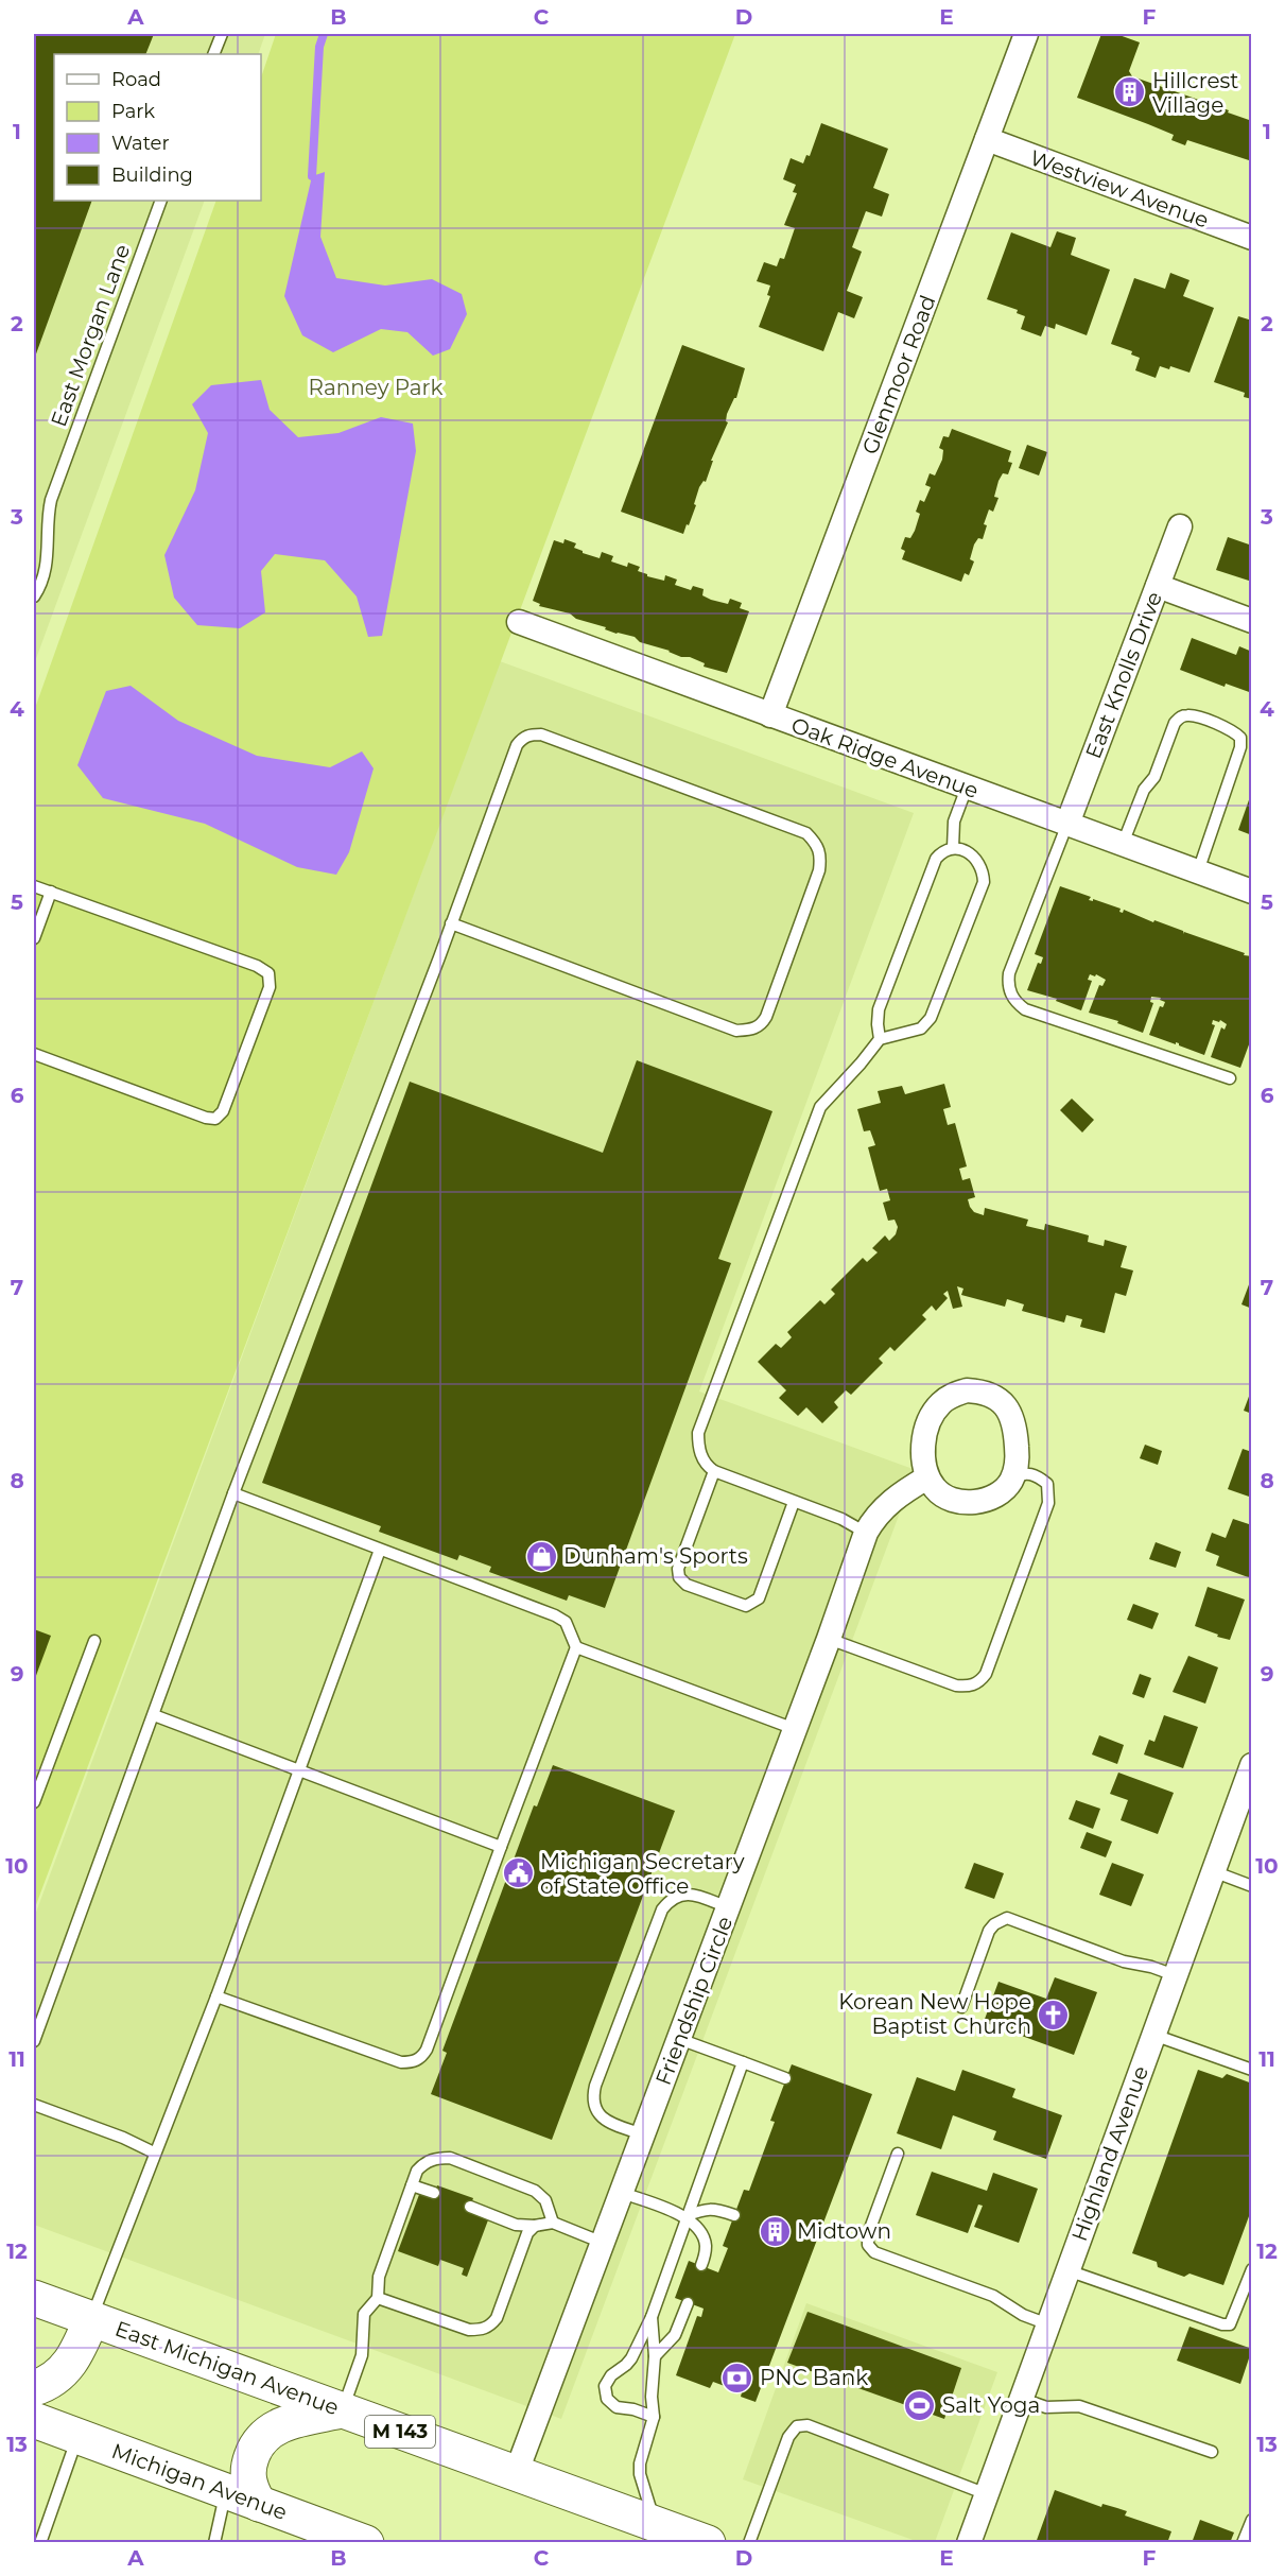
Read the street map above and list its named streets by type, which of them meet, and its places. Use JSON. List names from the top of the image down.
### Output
{
  "streets": {
    "main road": ["East Michigan Avenue", "M 143", "Michigan Avenue"],
    "street": [
      "Westview Avenue",
      "Glenmoor Road",
      "East Knolls Drive",
      "Oak Ridge Avenue",
      "Friendship Circle",
      "Highland Avenue"
    ],
    "lane": ["East Morgan Lane"]
  },
  "crossings": [
    ["Westview Avenue", "Glenmoor Road"],
    ["Glenmoor Road", "Oak Ridge Avenue"],
    ["East Knolls Drive", "Oak Ridge Avenue"],
    ["Friendship Circle", "East Michigan Avenue"]
  ],
  "parks": ["Ranney Park"],
  "places": {
    "building": ["Hillcrest Village", "Midtown"],
    "shop": ["Dunham's Sports"],
    "public building": ["Michigan Secretary of State Office"],
    "church": ["Korean New Hope Baptist Church"],
    "bank": ["PNC Bank"],
    "sports": ["Salt Yoga"]
  },
  "legend": [
    "Road",
    "Park",
    "Water",
    "Building"
  ],
  "grid": {
    "columns": [
      "A",
      "B",
      "C",
      "D",
      "E",
      "F"
    ],
    "rows": [
      "1",
      "2",
      "3",
      "4",
      "5",
      "6",
      "7",
      "8",
      "9",
      "10",
      "11",
      "12",
      "13"
    ]
  }
}
